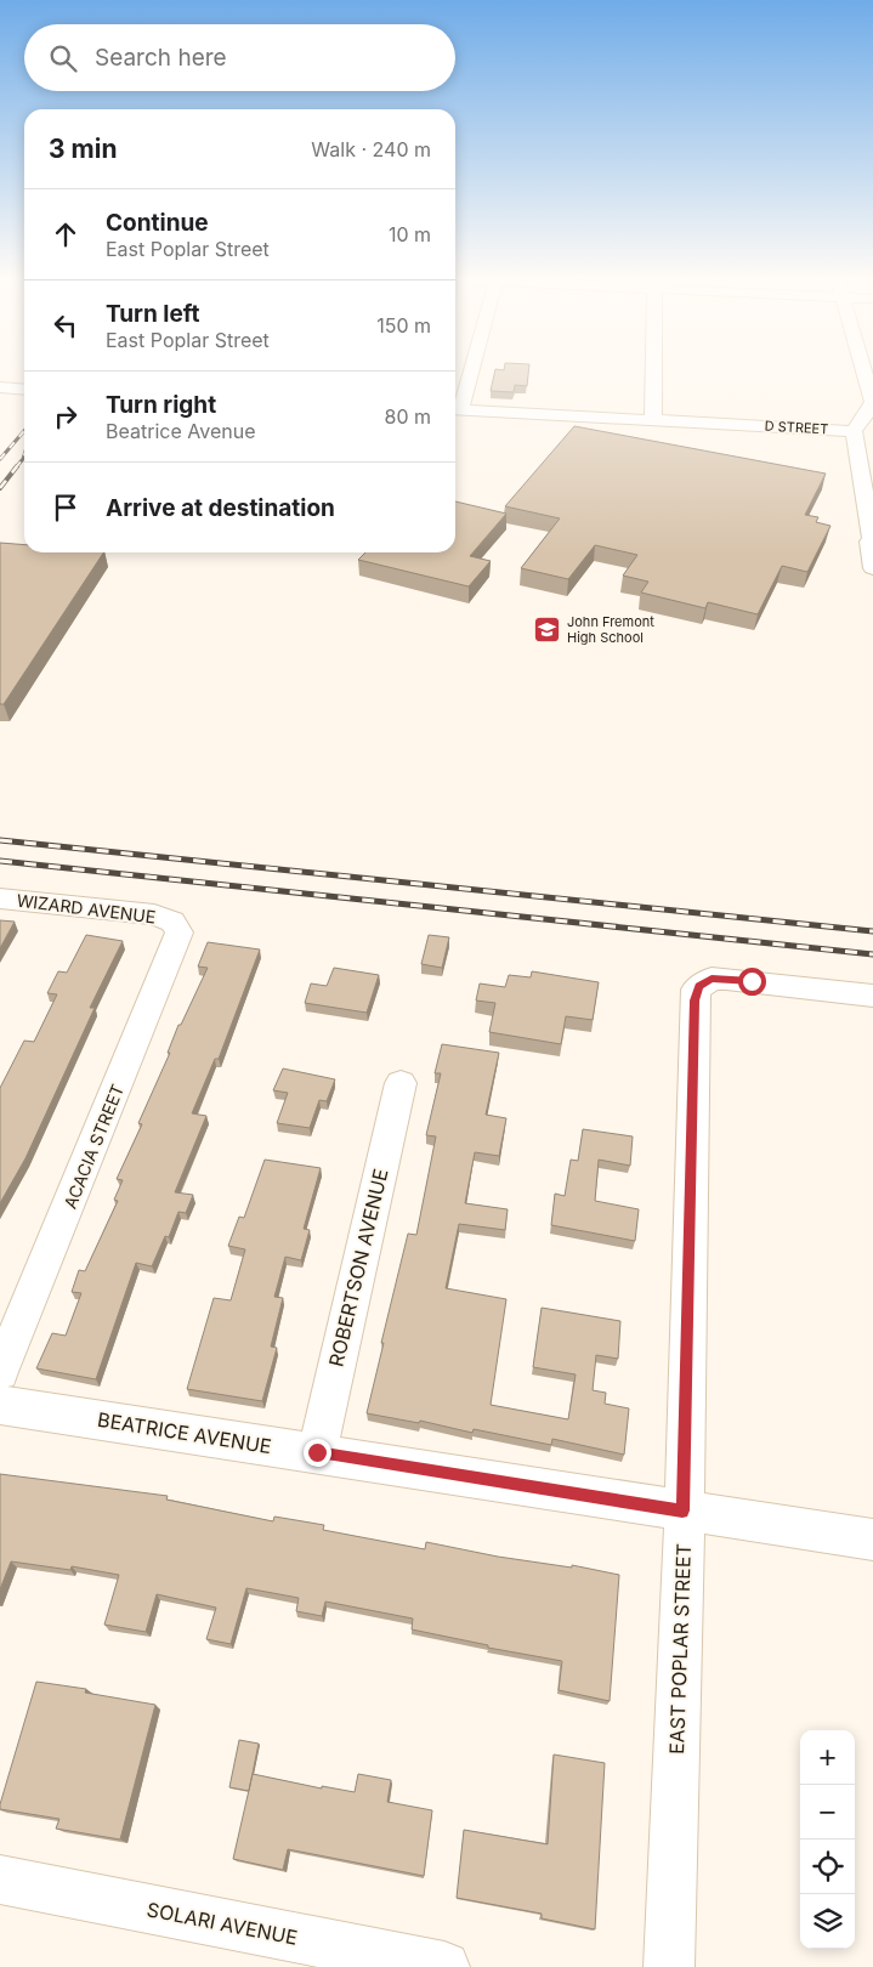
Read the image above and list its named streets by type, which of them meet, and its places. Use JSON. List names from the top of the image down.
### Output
{
  "streets": {
    "street": [
      "D STREET",
      "WIZARD AVENUE",
      "ACACIA STREET",
      "ROBERTSON AVENUE",
      "BEATRICE AVENUE",
      "EAST POPLAR STREET",
      "SOLARI AVENUE"
    ]
  },
  "crossings": [
    ["WIZARD AVENUE", "ACACIA STREET"],
    ["ROBERTSON AVENUE", "BEATRICE AVENUE"],
    ["BEATRICE AVENUE", "EAST POPLAR STREET"]
  ],
  "places": {
    "school or university": ["John Fremont High School"]
  },
  "page": {
    "search": "Search here",
    "heading": ["3 min", "Walk · 240 m"],
    "list": [
      ["Continue", "East Poplar Street", "10 m"],
      ["Turn left", "East Poplar Street", "150 m"],
      ["Turn right", "Beatrice Avenue", "80 m"],
      "Arrive at destination"
    ],
    "map_buttons": ["+", "−"]
  }
}
